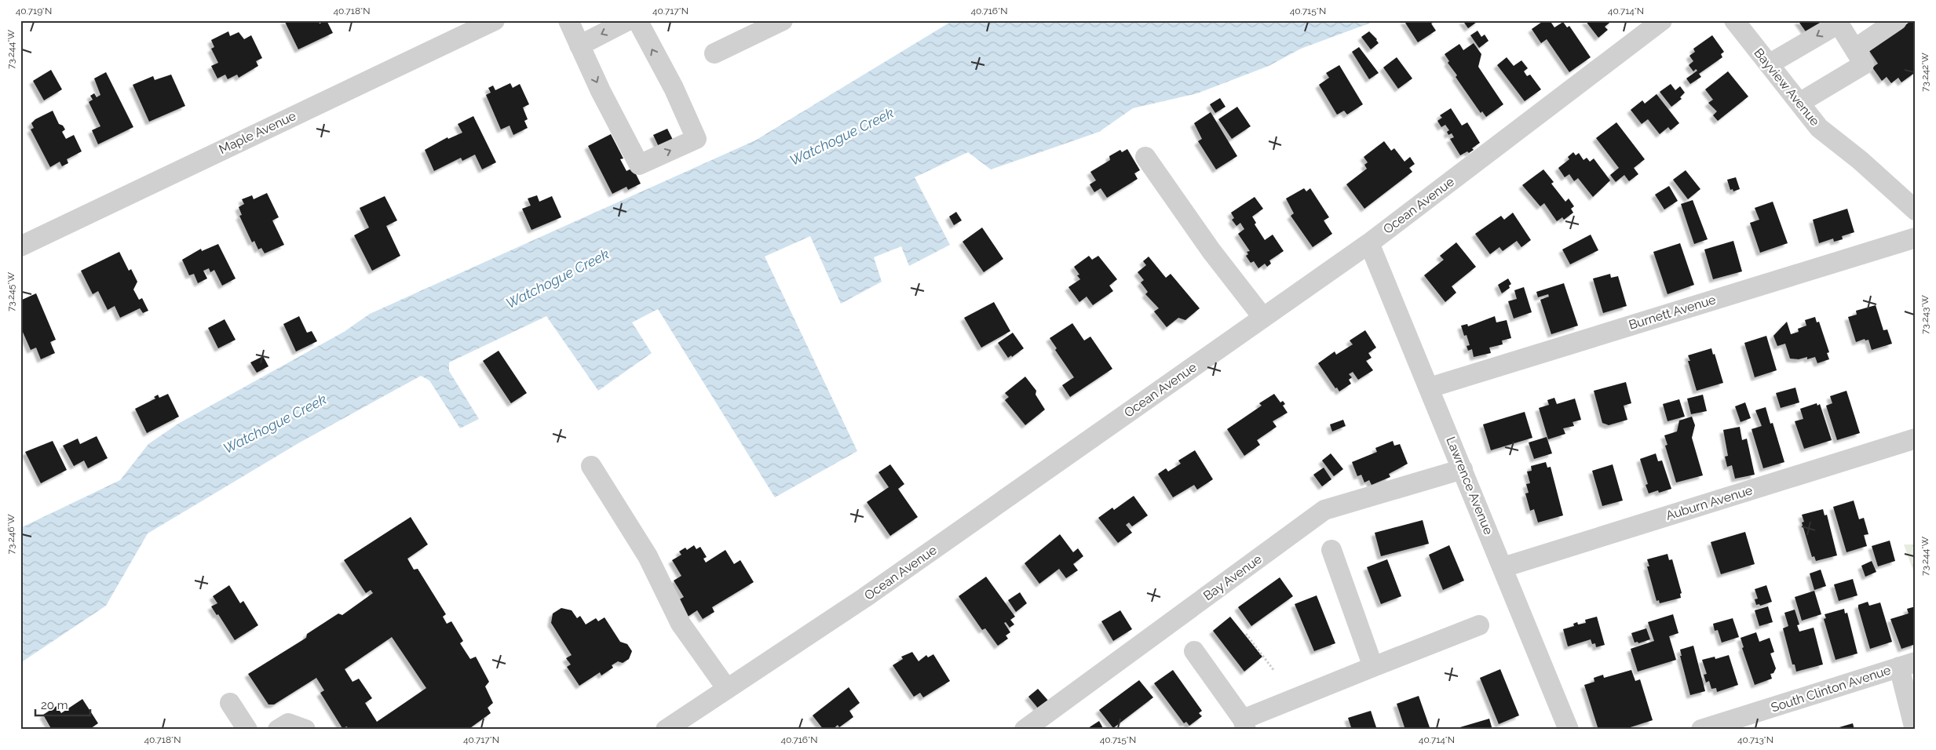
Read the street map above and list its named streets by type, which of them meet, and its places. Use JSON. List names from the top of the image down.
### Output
{
  "streets": {
    "street": [
      "Bayview Avenue",
      "Maple Avenue",
      "Ocean Avenue",
      "Burnett Avenue",
      "Lawrence Avenue",
      "Auburn Avenue",
      "Bay Avenue",
      "South Clinton Avenue"
    ]
  },
  "crossings": [
    ["Ocean Avenue", "Lawrence Avenue"],
    ["Burnett Avenue", "Lawrence Avenue"],
    ["Lawrence Avenue", "Auburn Avenue"],
    ["Lawrence Avenue", "Bay Avenue"]
  ],
  "water": ["Watchogue Creek"],
  "scale_bar": "20 m",
  "coordinates": [
    "40.719°N",
    "40.718°N",
    "40.717°N",
    "40.716°N",
    "40.715°N",
    "40.714°N",
    "73.244°W",
    "73.242°W",
    "73.245°W",
    "73.243°W",
    "73.246°W",
    "40.713°N"
  ]
}
